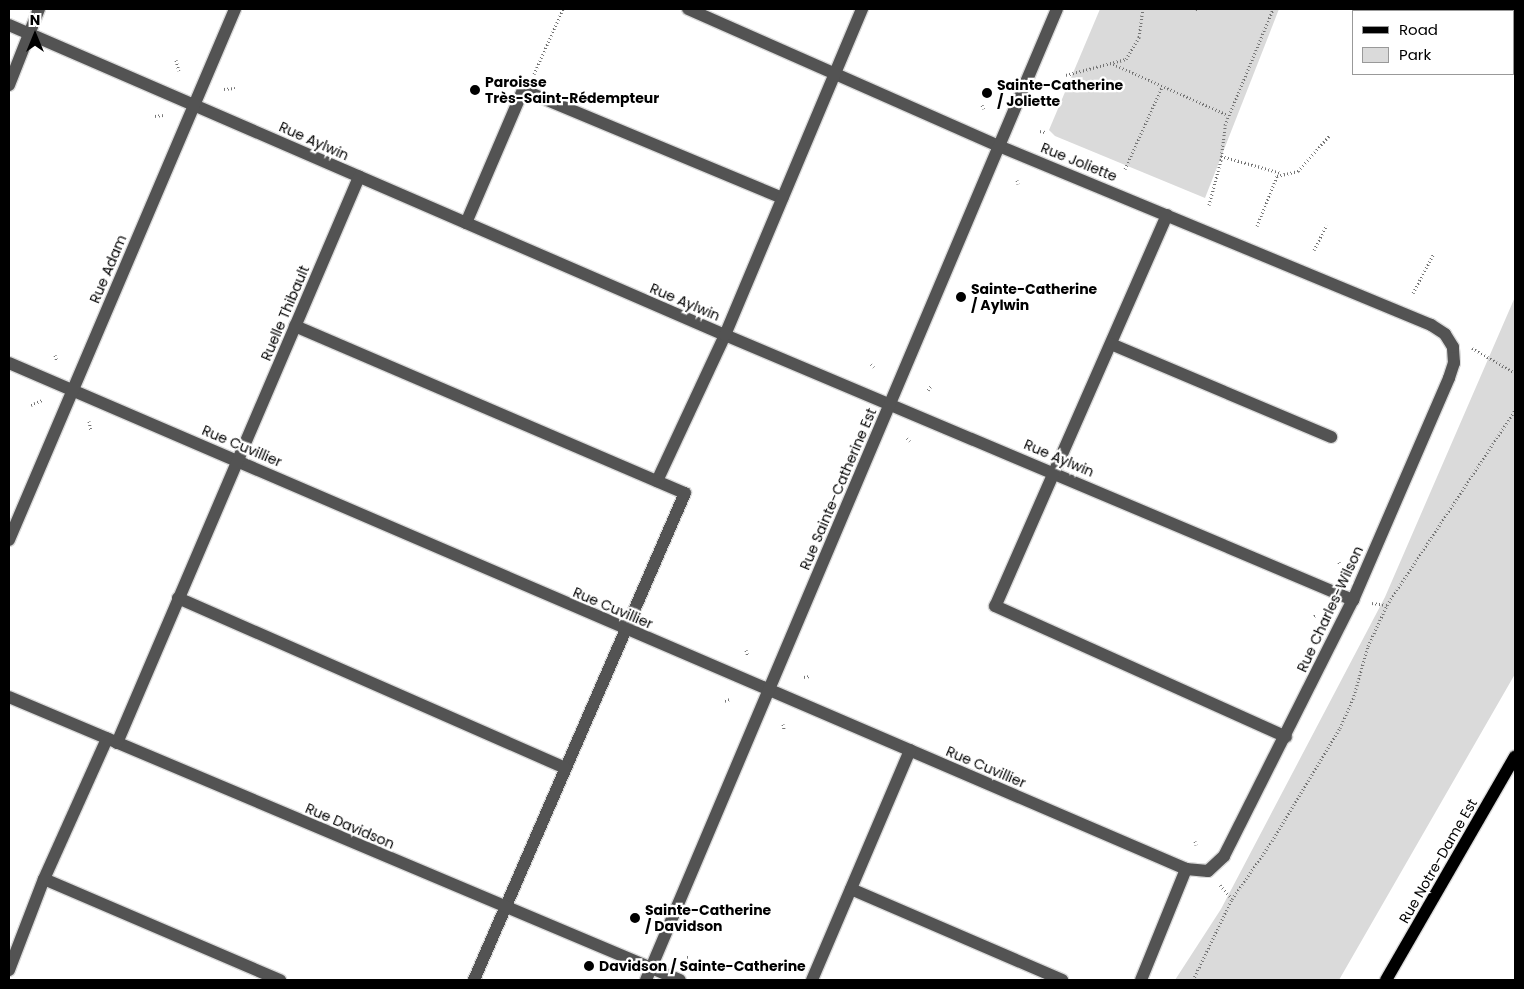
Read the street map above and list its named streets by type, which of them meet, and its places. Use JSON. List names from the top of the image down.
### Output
{
  "streets": {
    "main road": ["Rue Notre-Dame Est"],
    "street": [
      "Rue Aylwin",
      "Rue Joliette",
      "Rue Adam",
      "Ruelle Thibault",
      "Rue Cuvillier",
      "Rue Sainte-Catherine Est",
      "Rue Charles-Wilson",
      "Rue Davidson"
    ]
  },
  "crossings": [
    ["Rue Aylwin", "Rue Adam"],
    ["Rue Aylwin", "Ruelle Thibault"],
    ["Rue Aylwin", "Rue Sainte-Catherine Est"],
    ["Rue Aylwin", "Rue Charles-Wilson"],
    ["Rue Joliette", "Rue Sainte-Catherine Est"],
    ["Rue Joliette", "Rue Charles-Wilson"],
    ["Rue Adam", "Rue Cuvillier"],
    ["Ruelle Thibault", "Rue Cuvillier"],
    ["Ruelle Thibault", "Rue Davidson"],
    ["Rue Cuvillier", "Rue Sainte-Catherine Est"],
    ["Rue Cuvillier", "Rue Charles-Wilson"],
    ["Rue Sainte-Catherine Est", "Rue Davidson"]
  ],
  "places": [
    "Paroisse Très-Saint-Rédempteur",
    "Sainte-Catherine / Joliette",
    "Sainte-Catherine / Aylwin",
    "Sainte-Catherine / Davidson",
    "Davidson / Sainte-Catherine"
  ],
  "legend": ["Road", "Park"],
  "north": "top"
}
